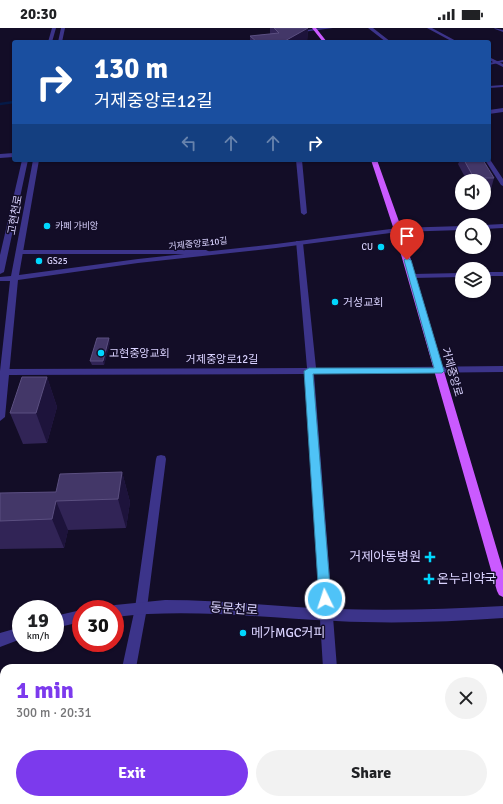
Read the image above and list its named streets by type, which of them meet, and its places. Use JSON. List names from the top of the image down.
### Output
{
  "streets": {
    "main road": ["거제중앙로"],
    "street": [
      "고현천로",
      "거제중앙로10길",
      "거제중앙로12길",
      "동문천로"
    ]
  },
  "crossings": [
    ["고현천로", "거제중앙로10길"],
    ["고현천로", "거제중앙로12길"],
    ["거제중앙로10길", "거제중앙로"],
    ["거제중앙로12길", "거제중앙로"]
  ],
  "places": {
    "other": [
      "카페 가비앙",
      "CU",
      "GS25",
      "거성교회",
      "고현중앙교회",
      "메가MGC커피"
    ],
    "health": ["거제아동병원", "온누리약국"]
  },
  "page": {
    "status": "20:30",
    "turn": ["130 m", "거제중앙로12길"],
    "speed": "19 km/h",
    "limit": "30",
    "heading": ["1 min", "300 m · 20:31"],
    "buttons": ["Exit", "Share"]
  }
}
